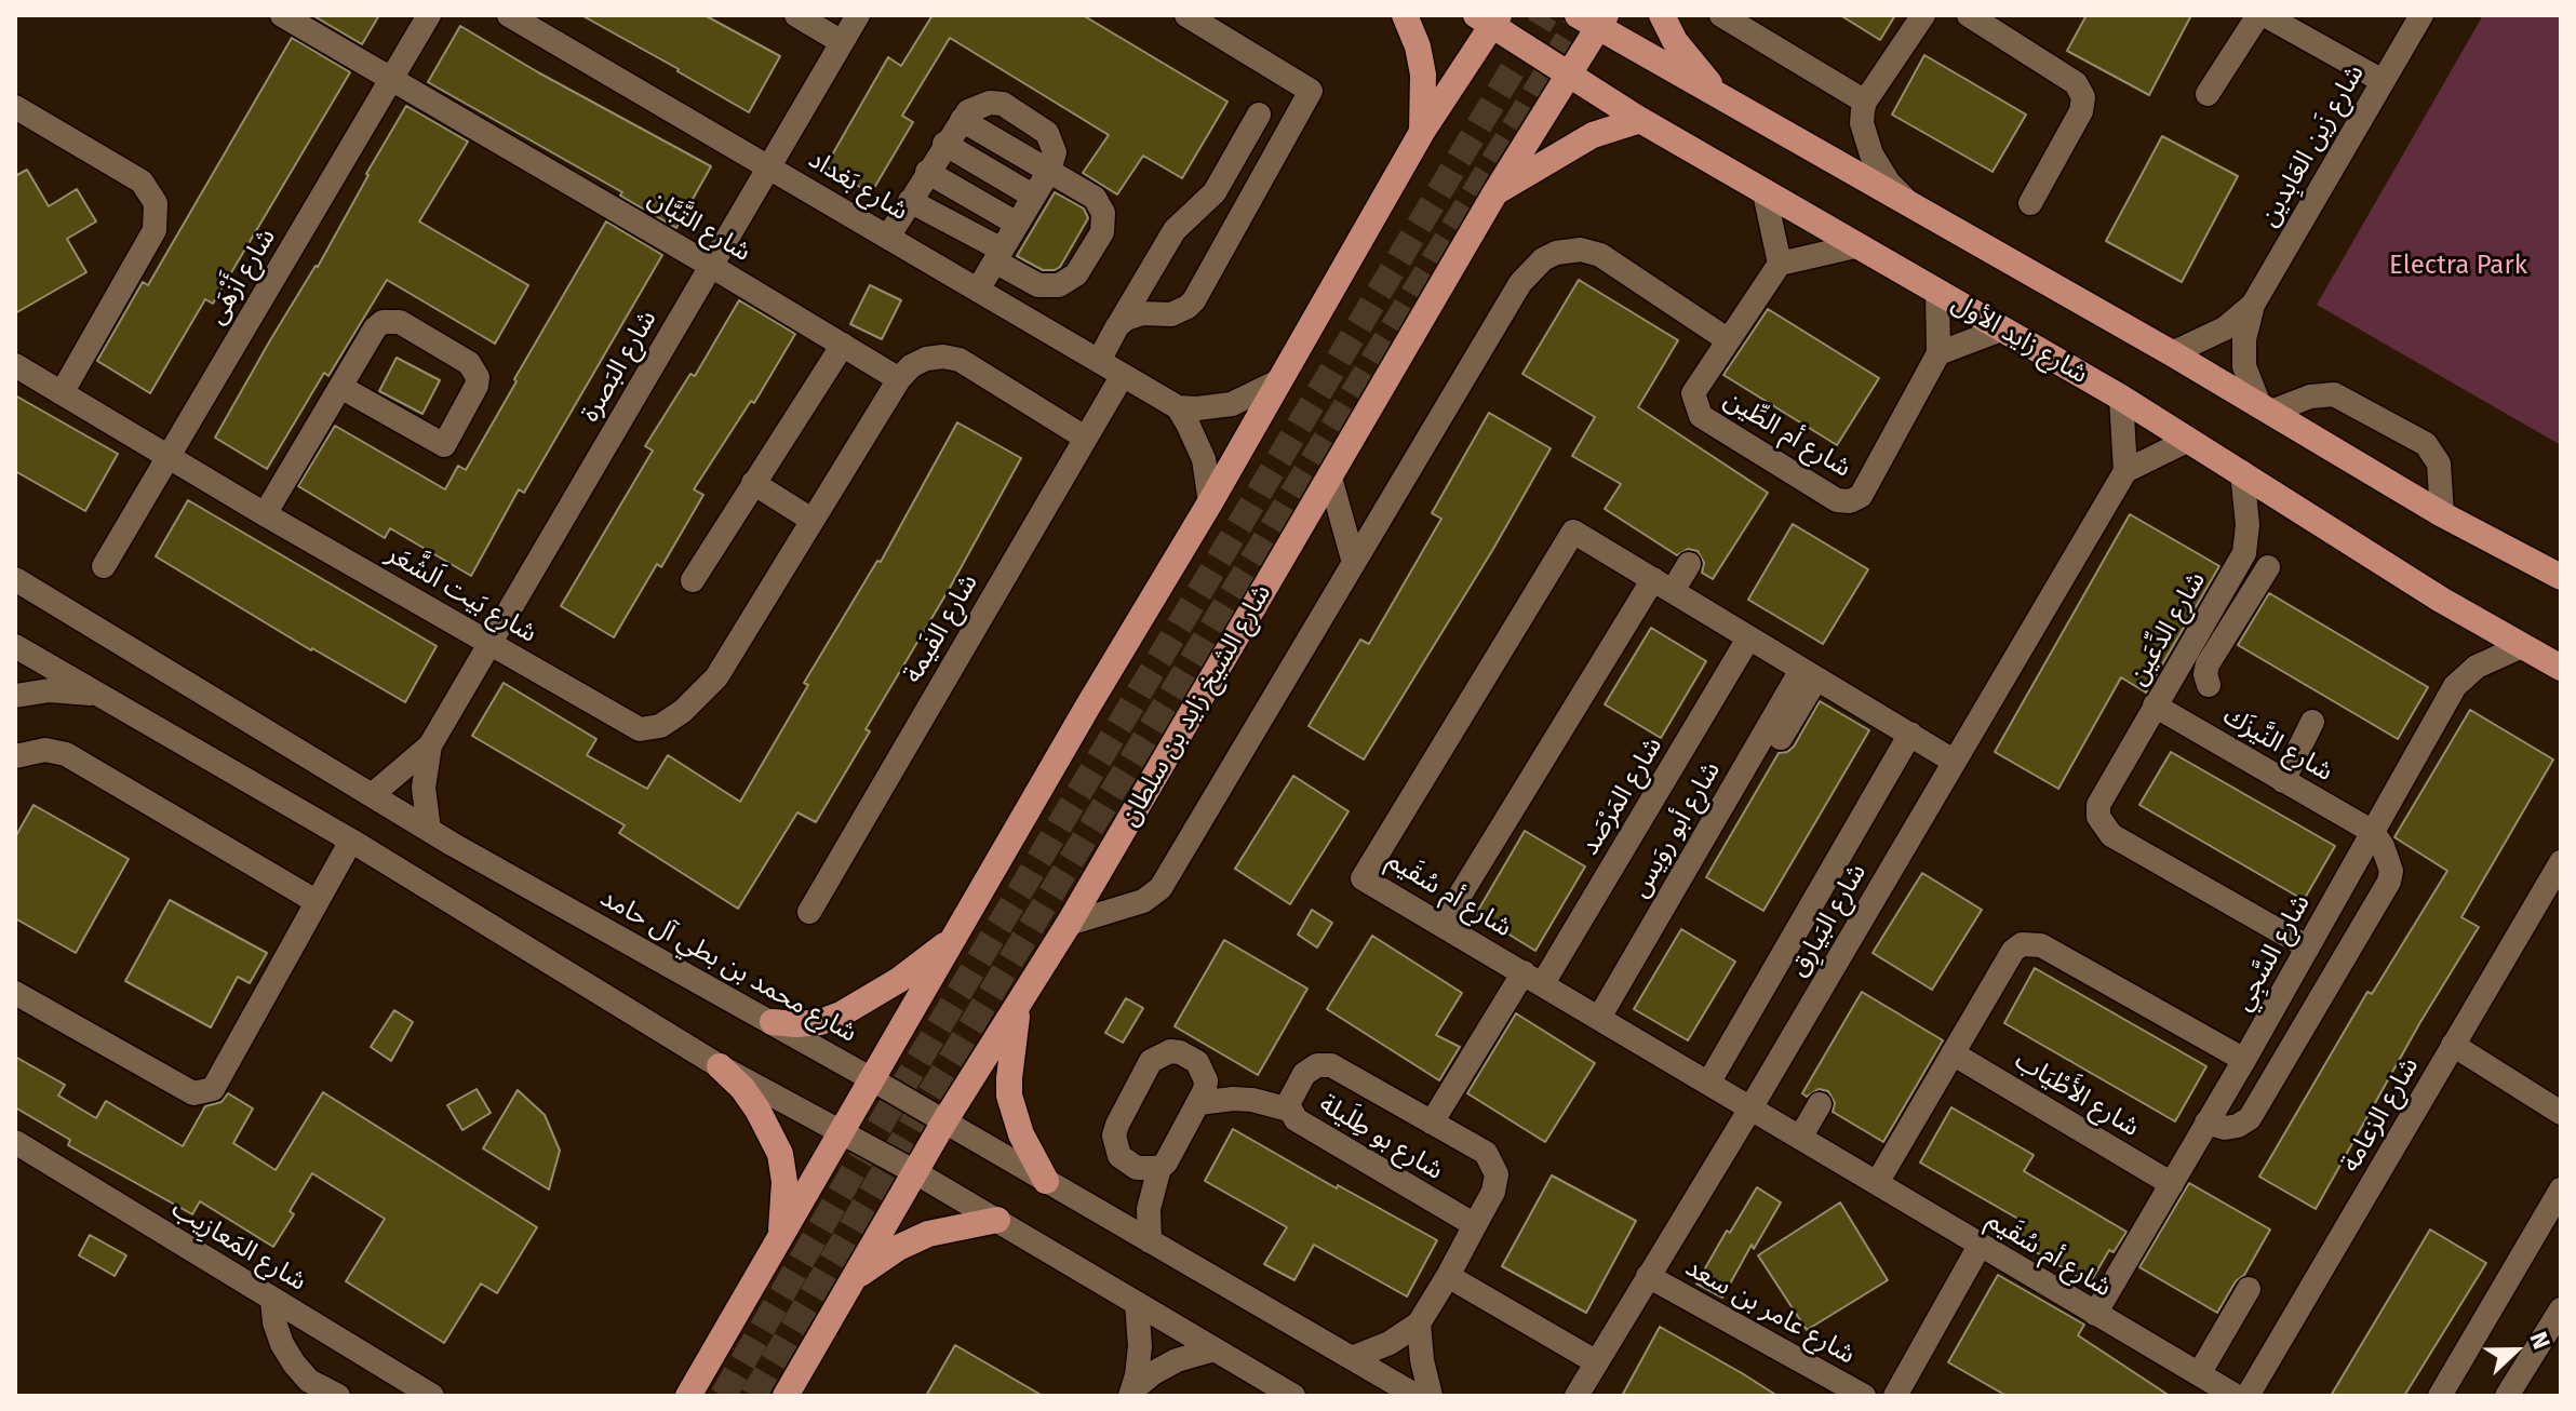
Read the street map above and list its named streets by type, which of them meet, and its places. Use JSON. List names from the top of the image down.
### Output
{
  "streets": {
    "main road": ["شارع زايد الأول", "شارع الشيخ زايد بن سلطان"],
    "street": [
      "شارع زَين العَابِدين",
      "شارع بَغداد",
      "شارع التَّبَّان",
      "شارع أَزْهَى",
      "شارع البَصرة",
      "شارع أم الطِّين",
      "شارع بَيت اَلشَّعَر",
      "شارع الفَيمة",
      "شارع الدِّعَين",
      "شارع النَّيزَك",
      "شارع المَرْصَد",
      "شارع أبو روَيس",
      "شارع أم سُقَيم",
      "شارع البَيارِق",
      "شارع السَّجِي",
      "شارع محمد بن بطي آل حامد",
      "شارع الأَطْيَاب",
      "شارع الزعامة",
      "شارع بو طِلَيلة",
      "شارع المَعازِيب",
      "شارع عامر بن سعد"
    ]
  },
  "crossings": [
    ["شارع بَغداد", "شارع البَصرة"],
    ["شارع بَغداد", "شارع الفَيمة"],
    ["شارع التَّبَّان", "شارع أَزْهَى"],
    ["شارع التَّبَّان", "شارع البَصرة"],
    ["شارع التَّبَّان", "شارع بَيت اَلشَّعَر"],
    ["شارع أَزْهَى", "شارع بَيت اَلشَّعَر"],
    ["شارع زايد الأول", "شارع أم الطِّين"],
    ["شارع زايد الأول", "شارع الدِّعَين"],
    ["شارع زايد الأول", "شارع الشيخ زايد بن سلطان"],
    ["شارع زايد الأول", "شارع السَّجِي"],
    ["شارع البَصرة", "شارع بَيت اَلشَّعَر"],
    ["شارع البَصرة", "شارع محمد بن بطي آل حامد"],
    ["شارع الدِّعَين", "شارع النَّيزَك"],
    ["شارع الدِّعَين", "شارع السَّجِي"],
    ["شارع الشيخ زايد بن سلطان", "شارع محمد بن بطي آل حامد"],
    ["شارع النَّيزَك", "شارع السَّجِي"],
    ["شارع المَرْصَد", "شارع أم سُقَيم"],
    ["شارع المَرْصَد", "شارع بو طِلَيلة"],
    ["شارع أبو روَيس", "شارع أم سُقَيم"],
    ["شارع أم سُقَيم", "شارع البَيارِق"],
    ["شارع أم سُقَيم", "شارع السَّجِي"],
    ["شارع أم سُقَيم", "شارع بو طِلَيلة"],
    ["شارع البَيارِق", "شارع عامر بن سعد"],
    ["شارع السَّجِي", "شارع الأَطْيَاب"],
    ["شارع محمد بن بطي آل حامد", "شارع بو طِلَيلة"]
  ],
  "parks": ["Electra Park"],
  "north": "right"
}
